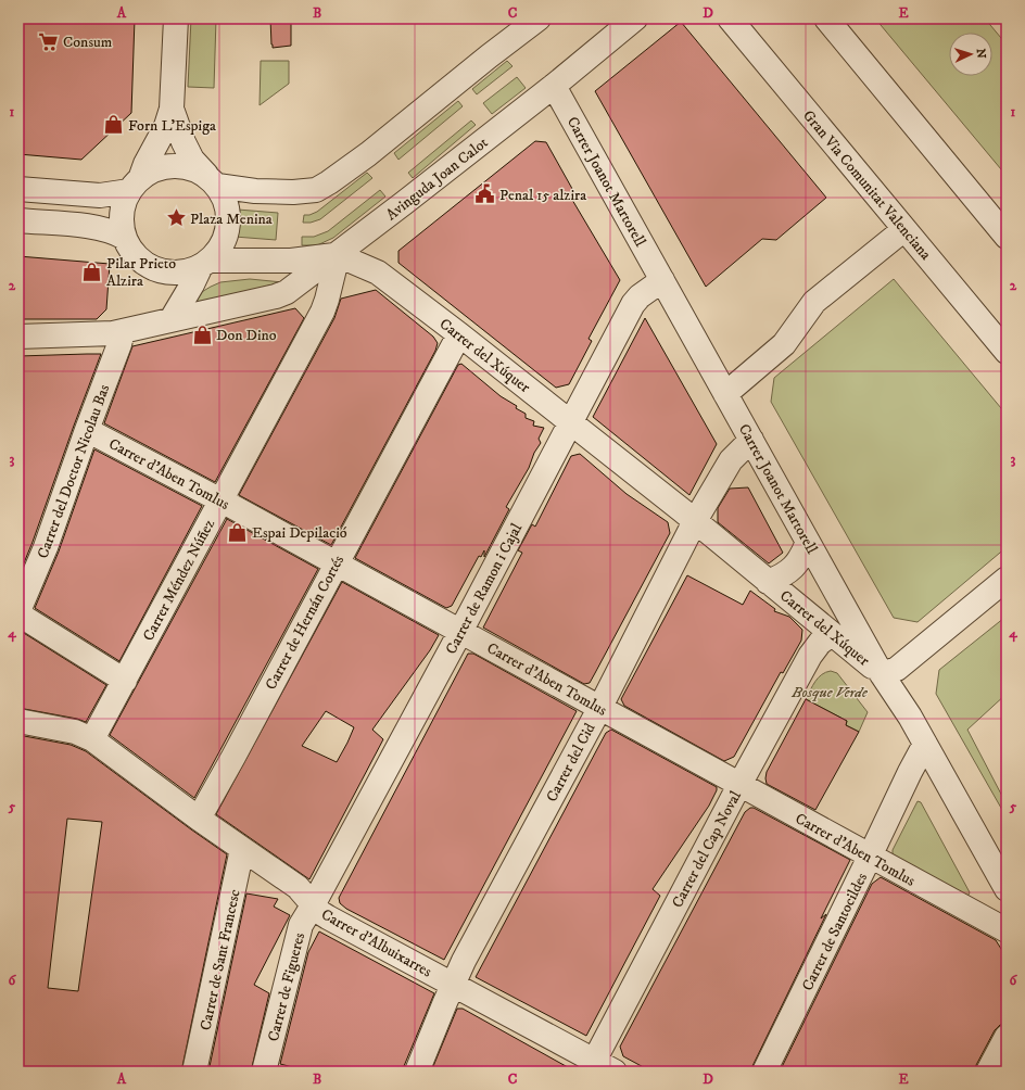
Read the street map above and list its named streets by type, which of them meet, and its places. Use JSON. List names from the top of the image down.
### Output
{
  "streets": {
    "street": [
      "Avinguda Joan Calot",
      "Carrer Joanot Martorell",
      "Gran Via Comunitat Valenciana",
      "Carrer del Xúquer",
      "Carrer del Doctor Nicolau Bas",
      "Carrer d'Aben Tomlus",
      "Carrer Méndez Núñez",
      "Carrer de Ramon i Cajal",
      "Carrer de Hernán Cortés",
      "Carrer del Cid",
      "Carrer del Cap Noval",
      "Carrer de Santocildes",
      "Carrer d'Albuixarres",
      "Carrer de Sant Francesc",
      "Carrer de Figueres"
    ]
  },
  "crossings": [
    ["Avinguda Joan Calot", "Carrer Joanot Martorell"],
    ["Avinguda Joan Calot", "Carrer del Xúquer"],
    ["Avinguda Joan Calot", "Carrer Méndez Núñez"],
    ["Carrer Joanot Martorell", "Carrer del Xúquer"],
    ["Carrer Joanot Martorell", "Carrer de Ramon i Cajal"],
    ["Carrer Joanot Martorell", "Carrer del Cid"],
    ["Carrer Joanot Martorell", "Carrer de Santocildes"],
    ["Carrer del Xúquer", "Carrer Méndez Núñez"],
    ["Carrer del Xúquer", "Carrer de Ramon i Cajal"],
    ["Carrer del Xúquer", "Carrer de Hernán Cortés"],
    ["Carrer del Xúquer", "Carrer del Cid"],
    ["Carrer del Xúquer", "Carrer del Cap Noval"],
    ["Carrer del Doctor Nicolau Bas", "Carrer d'Aben Tomlus"],
    ["Carrer d'Aben Tomlus", "Carrer Méndez Núñez"],
    ["Carrer d'Aben Tomlus", "Carrer de Ramon i Cajal"],
    ["Carrer d'Aben Tomlus", "Carrer de Hernán Cortés"],
    ["Carrer d'Aben Tomlus", "Carrer del Cid"],
    ["Carrer d'Aben Tomlus", "Carrer del Cap Noval"],
    ["Carrer d'Aben Tomlus", "Carrer de Santocildes"],
    ["Carrer Méndez Núñez", "Carrer d'Albuixarres"],
    ["Carrer de Ramon i Cajal", "Carrer d'Albuixarres"],
    ["Carrer de Ramon i Cajal", "Carrer de Figueres"],
    ["Carrer de Hernán Cortés", "Carrer d'Albuixarres"],
    ["Carrer del Cid", "Carrer d'Albuixarres"],
    ["Carrer del Cap Noval", "Carrer d'Albuixarres"],
    ["Carrer d'Albuixarres", "Carrer de Sant Francesc"],
    ["Carrer d'Albuixarres", "Carrer de Figueres"]
  ],
  "parks": ["Bosque Verde"],
  "places": {
    "supermarket": ["Consum"],
    "shop": [
      "Forn L'Espiga",
      "Pilar Prieto Alzira",
      "Don Dino",
      "Espai Depilació"
    ],
    "public building": ["Penal 15 alzira"],
    "place": ["Plaza Menina"]
  },
  "north": "right",
  "grid": {
    "columns": [
      "A",
      "B",
      "C",
      "D",
      "E"
    ],
    "rows": [
      "1",
      "2",
      "3",
      "4",
      "5",
      "6"
    ]
  }
}
